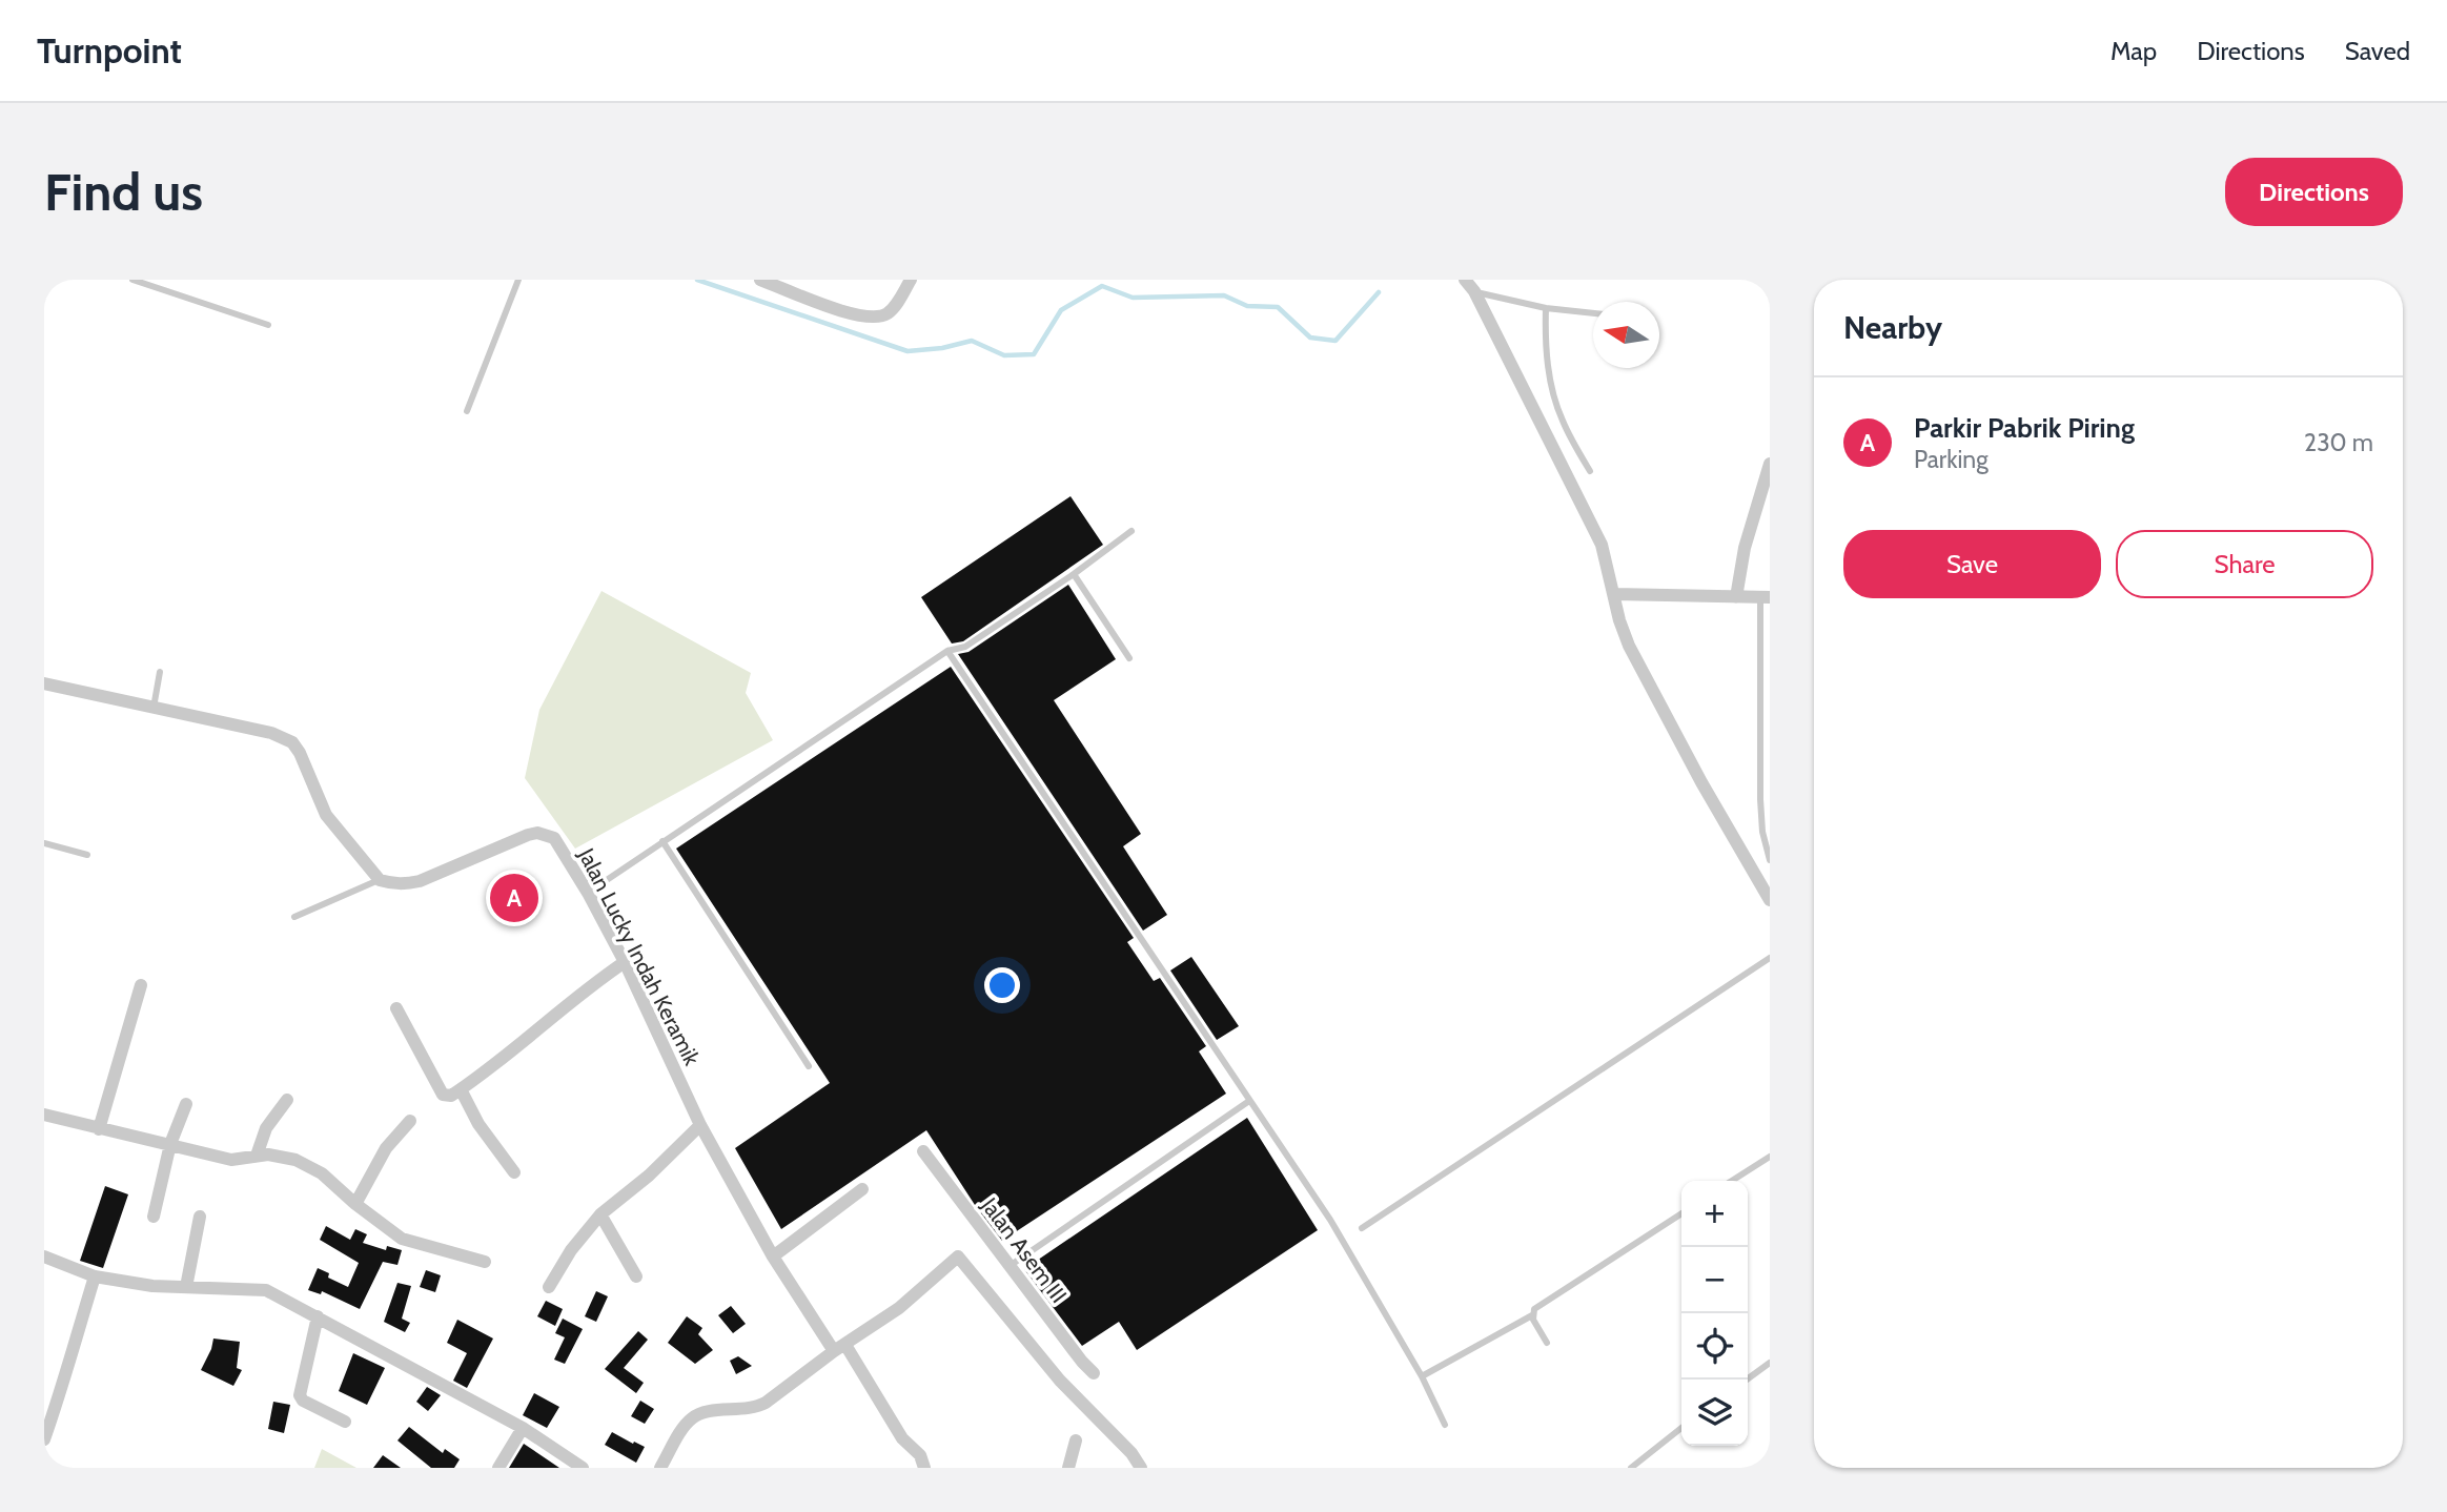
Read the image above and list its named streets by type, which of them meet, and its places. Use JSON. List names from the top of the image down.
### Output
{
  "streets": {
    "street": ["Jalan Lucky Indah Keramik", "Jalan Asem III"]
  },
  "north": "left",
  "page": {
    "header": "Turnpoint",
    "nav": ["Map", "Directions", "Saved"],
    "buttons": [
      "Directions",
      ["Save", "Share"]
    ],
    "title": "Find us",
    "heading": "Nearby",
    "list": [
      {
        "mark": "A",
        "name": "Parkir Pabrik Piring",
        "note": "Parking",
        "value": "230 m"
      }
    ],
    "pins": "A",
    "map_buttons": ["+", "−"]
  }
}
